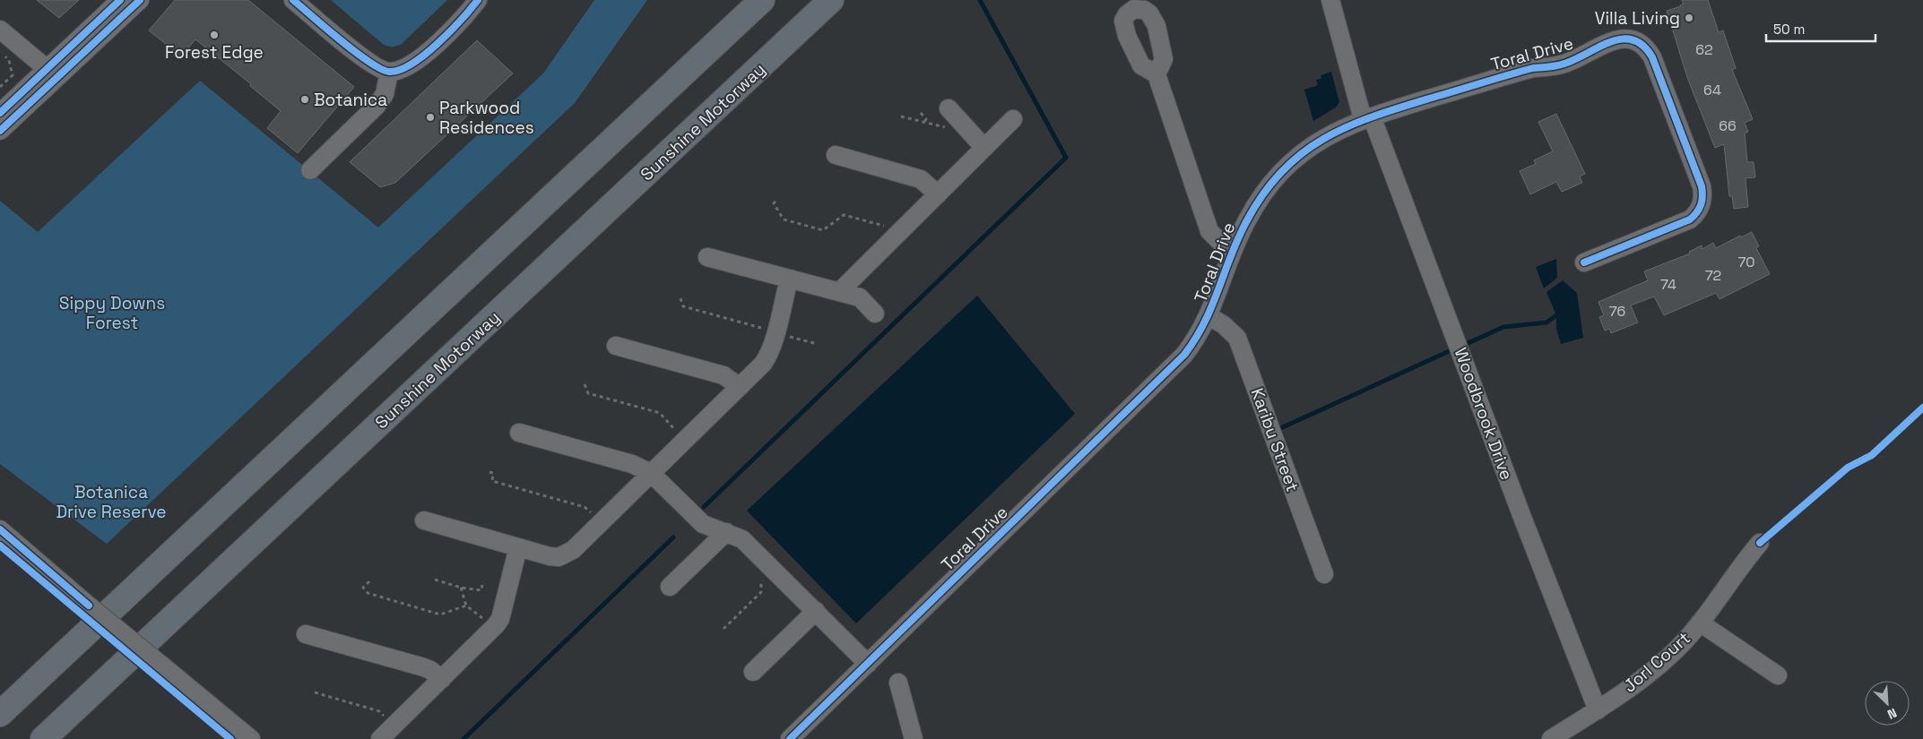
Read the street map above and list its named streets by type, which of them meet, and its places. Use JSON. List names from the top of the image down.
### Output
{
  "streets": {
    "highway": ["Sunshine Motorway"],
    "street": [
      "Toral Drive",
      "Woodbrook Drive",
      "Karibu Street",
      "Jorl Court"
    ]
  },
  "crossings": [
    ["Toral Drive", "Woodbrook Drive"],
    ["Toral Drive", "Karibu Street"],
    ["Woodbrook Drive", "Jorl Court"]
  ],
  "parks": ["Sippy Downs Forest", "Botanica Drive Reserve"],
  "places": [
    "Villa Living",
    "Forest Edge",
    "Botanica",
    "Parkwood Residences"
  ],
  "house_numbers": [
    "62",
    "64",
    "66",
    "70",
    "72",
    "74",
    "76"
  ],
  "scale_bar": "50 m",
  "north": "bottom right"
}
